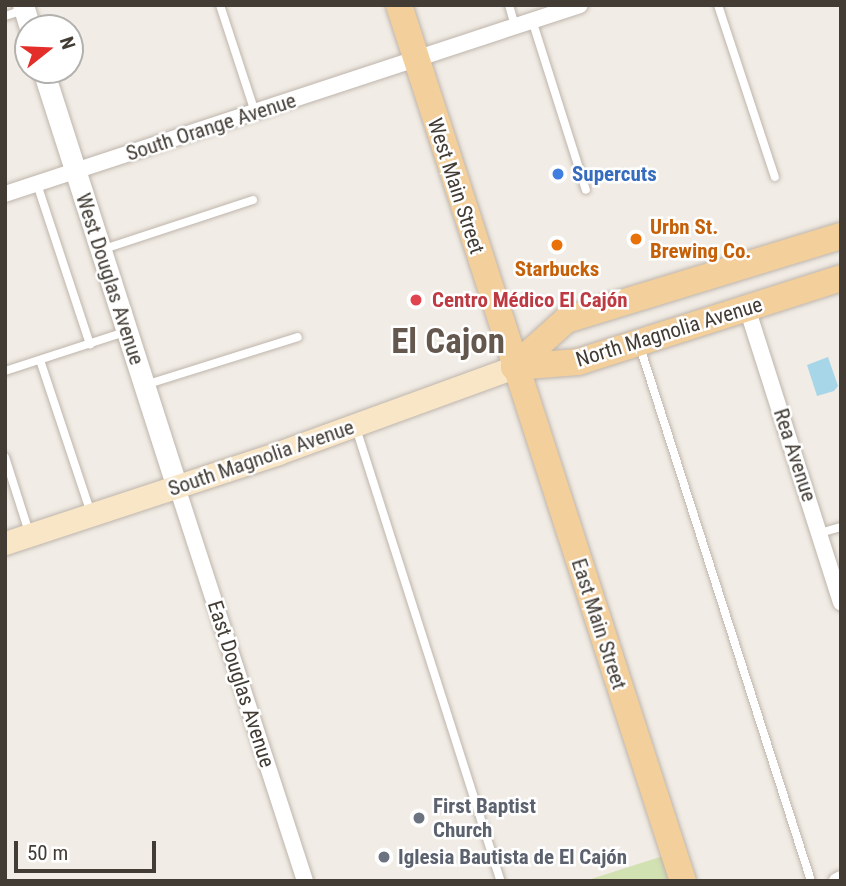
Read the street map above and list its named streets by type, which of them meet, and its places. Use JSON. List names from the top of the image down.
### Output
{
  "streets": {
    "main road": [
      "West Main Street",
      "North Magnolia Avenue",
      "South Magnolia Avenue",
      "East Main Street"
    ],
    "street": [
      "South Orange Avenue",
      "West Douglas Avenue",
      "Rea Avenue",
      "East Douglas Avenue"
    ]
  },
  "crossings": [
    ["South Orange Avenue", "West Main Street"],
    ["South Orange Avenue", "West Douglas Avenue"],
    ["West Main Street", "North Magnolia Avenue"],
    ["West Main Street", "South Magnolia Avenue"],
    ["West Main Street", "East Main Street"],
    ["West Douglas Avenue", "South Magnolia Avenue"],
    ["West Douglas Avenue", "East Douglas Avenue"],
    ["North Magnolia Avenue", "Rea Avenue"],
    ["North Magnolia Avenue", "South Magnolia Avenue"],
    ["North Magnolia Avenue", "East Main Street"],
    ["South Magnolia Avenue", "East Main Street"],
    ["South Magnolia Avenue", "East Douglas Avenue"]
  ],
  "districts": ["El Cajon"],
  "places": [
    "Supercuts",
    "Urbn St. Brewing Co.",
    "Starbucks",
    "Centro Médico El Cajón",
    "First Baptist Church",
    "Iglesia Bautista de El Cajón"
  ],
  "scale_bar": "50 m",
  "north": "right"
}
